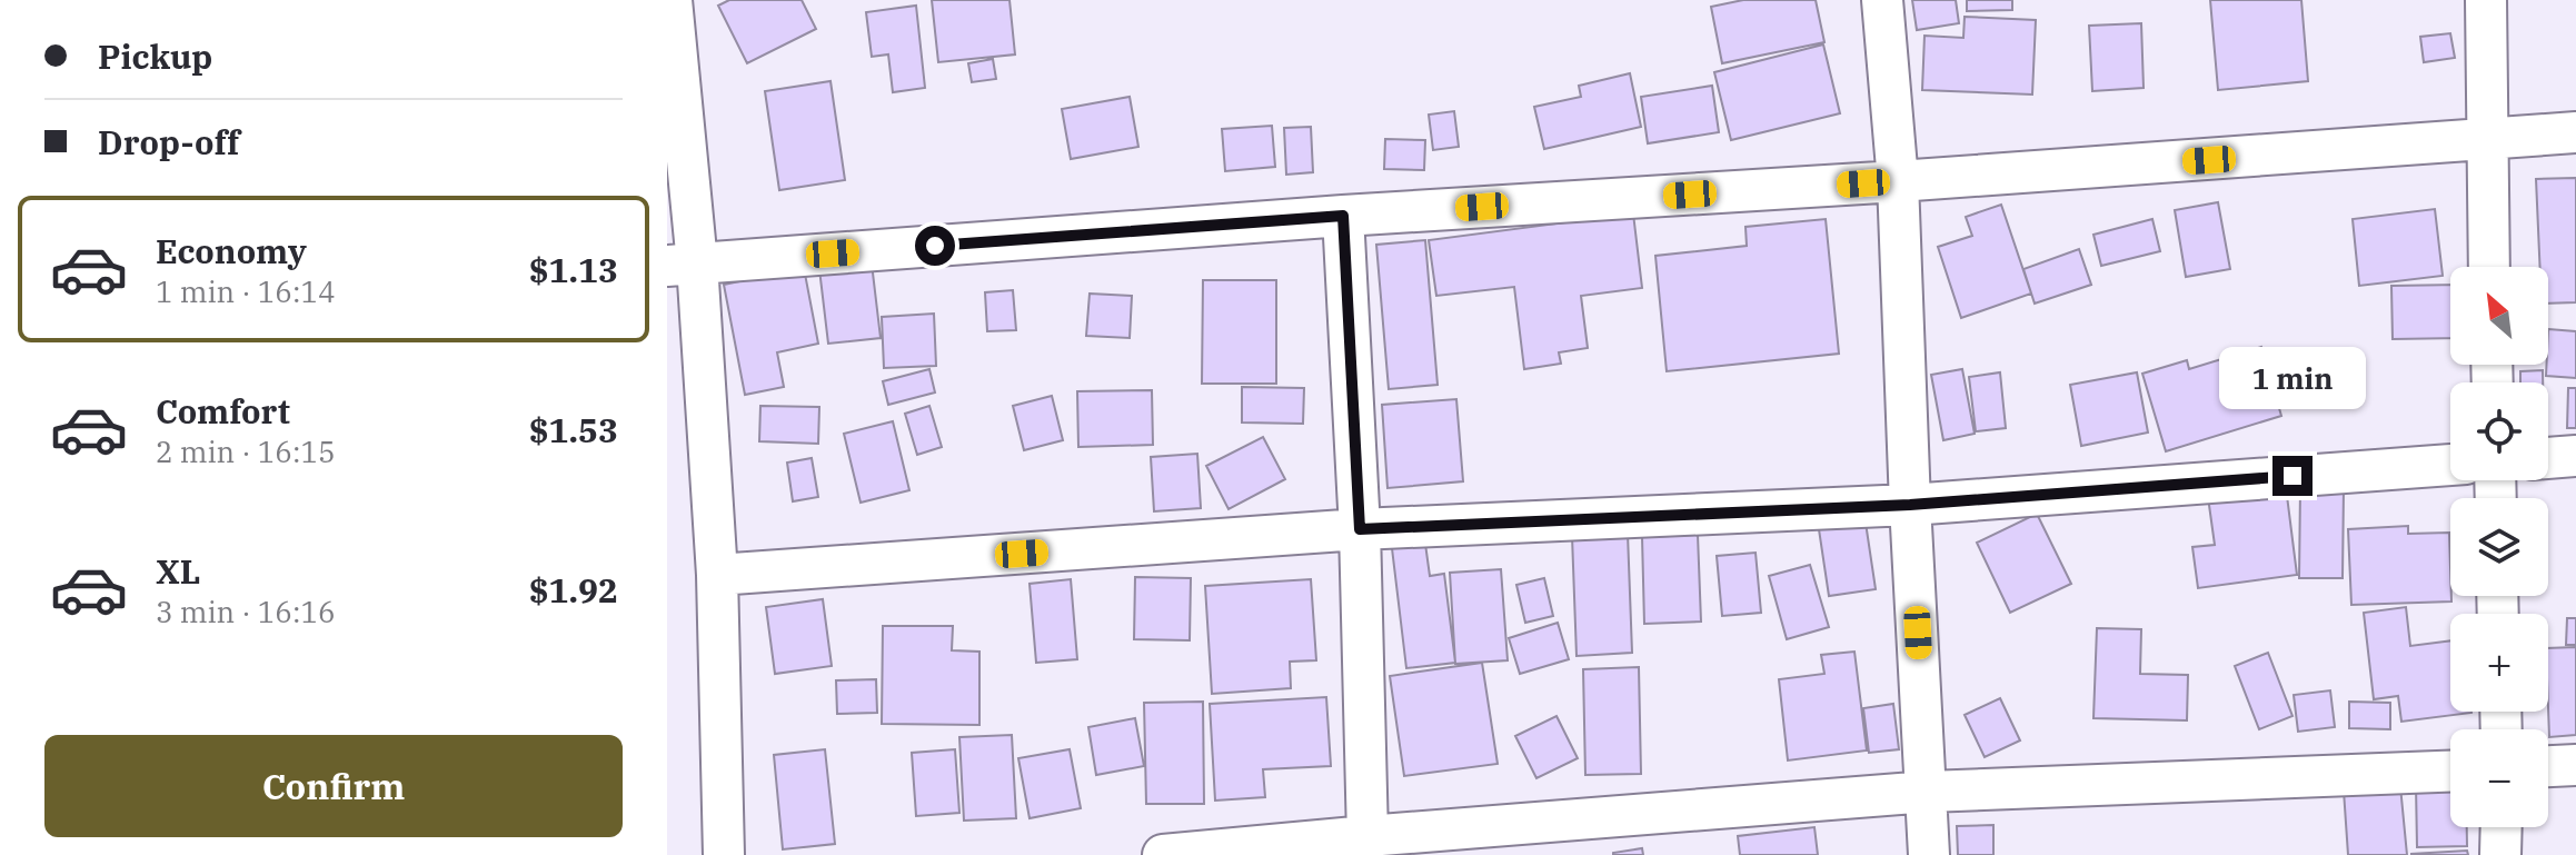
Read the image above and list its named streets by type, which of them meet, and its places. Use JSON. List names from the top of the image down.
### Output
{
  "north": "top left",
  "page": {
    "banner": ["Pickup", "Drop-off"],
    "list": [
      {
        "name": "Economy",
        "note": "1 min · 16:14",
        "value": "$1.13"
      },
      {
        "name": "Comfort",
        "note": "2 min · 16:15",
        "value": "$1.53"
      },
      {
        "name": "XL",
        "note": "3 min · 16:16",
        "value": "$1.92"
      }
    ],
    "map_buttons": ["+", "−"],
    "bubble": "1 min",
    "buttons": "Confirm"
  }
}
